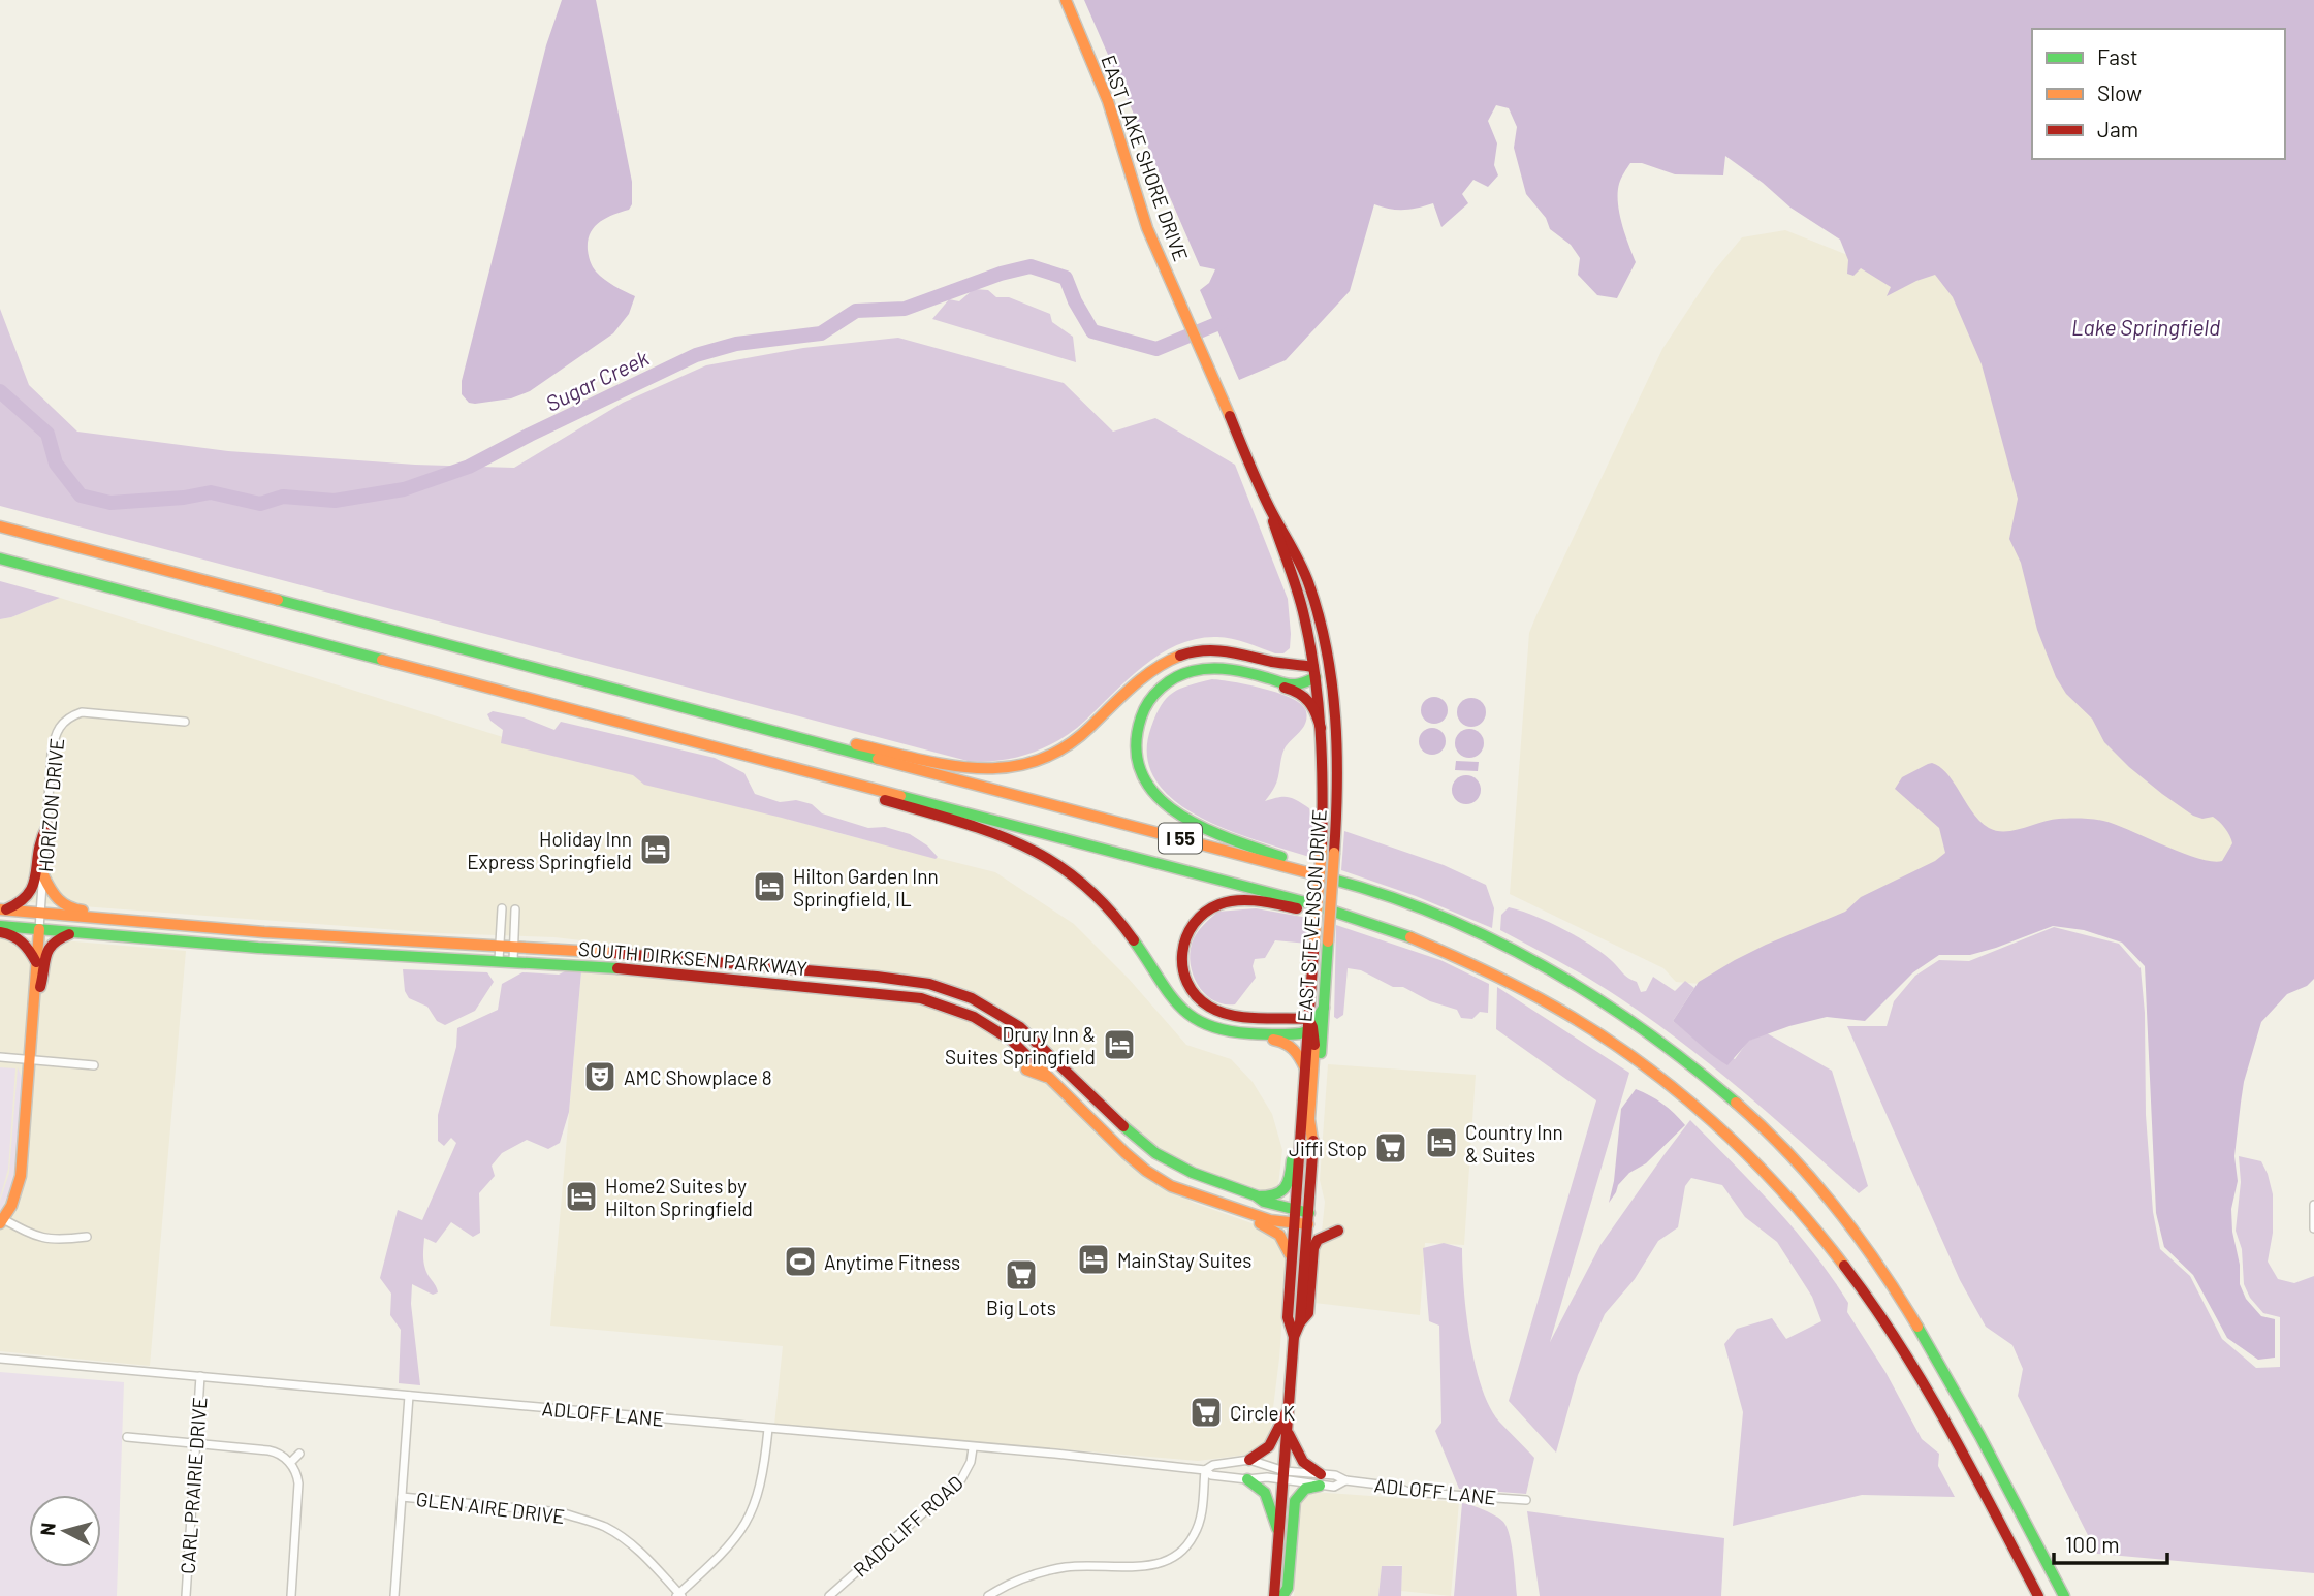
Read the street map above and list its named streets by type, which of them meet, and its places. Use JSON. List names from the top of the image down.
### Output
{
  "streets": {
    "main road": [
      "EAST LAKE SHORE DRIVE",
      "I 55",
      "EAST STEVENSON DRIVE",
      "SOUTH DIRKSEN PARKWAY"
    ],
    "street": [
      "HORIZON DRIVE",
      "ADLOFF LANE",
      "CARL PRAIRIE DRIVE",
      "GLEN AIRE DRIVE",
      "RADCLIFF ROAD"
    ]
  },
  "crossings": [
    ["EAST LAKE SHORE DRIVE", "EAST STEVENSON DRIVE"],
    ["HORIZON DRIVE", "SOUTH DIRKSEN PARKWAY"],
    ["EAST STEVENSON DRIVE", "SOUTH DIRKSEN PARKWAY"],
    ["EAST STEVENSON DRIVE", "ADLOFF LANE"],
    ["ADLOFF LANE", "CARL PRAIRIE DRIVE"],
    ["ADLOFF LANE", "RADCLIFF ROAD"]
  ],
  "water": ["Lake Springfield", "Sugar Creek"],
  "places": {
    "hotel": [
      "Holiday Inn Express Springfield",
      "Hilton Garden Inn Springfield, IL",
      "Drury Inn & Suites Springfield",
      "Country Inn & Suites",
      "Home2 Suites by Hilton Springfield",
      "MainStay Suites"
    ],
    "theatre": ["AMC Showplace 8"],
    "supermarket": ["Jiffi Stop", "Big Lots", "Circle K"],
    "sports": ["Anytime Fitness"]
  },
  "legend": ["Fast", "Slow", "Jam"],
  "scale_bar": "100 m",
  "north": "left"
}
